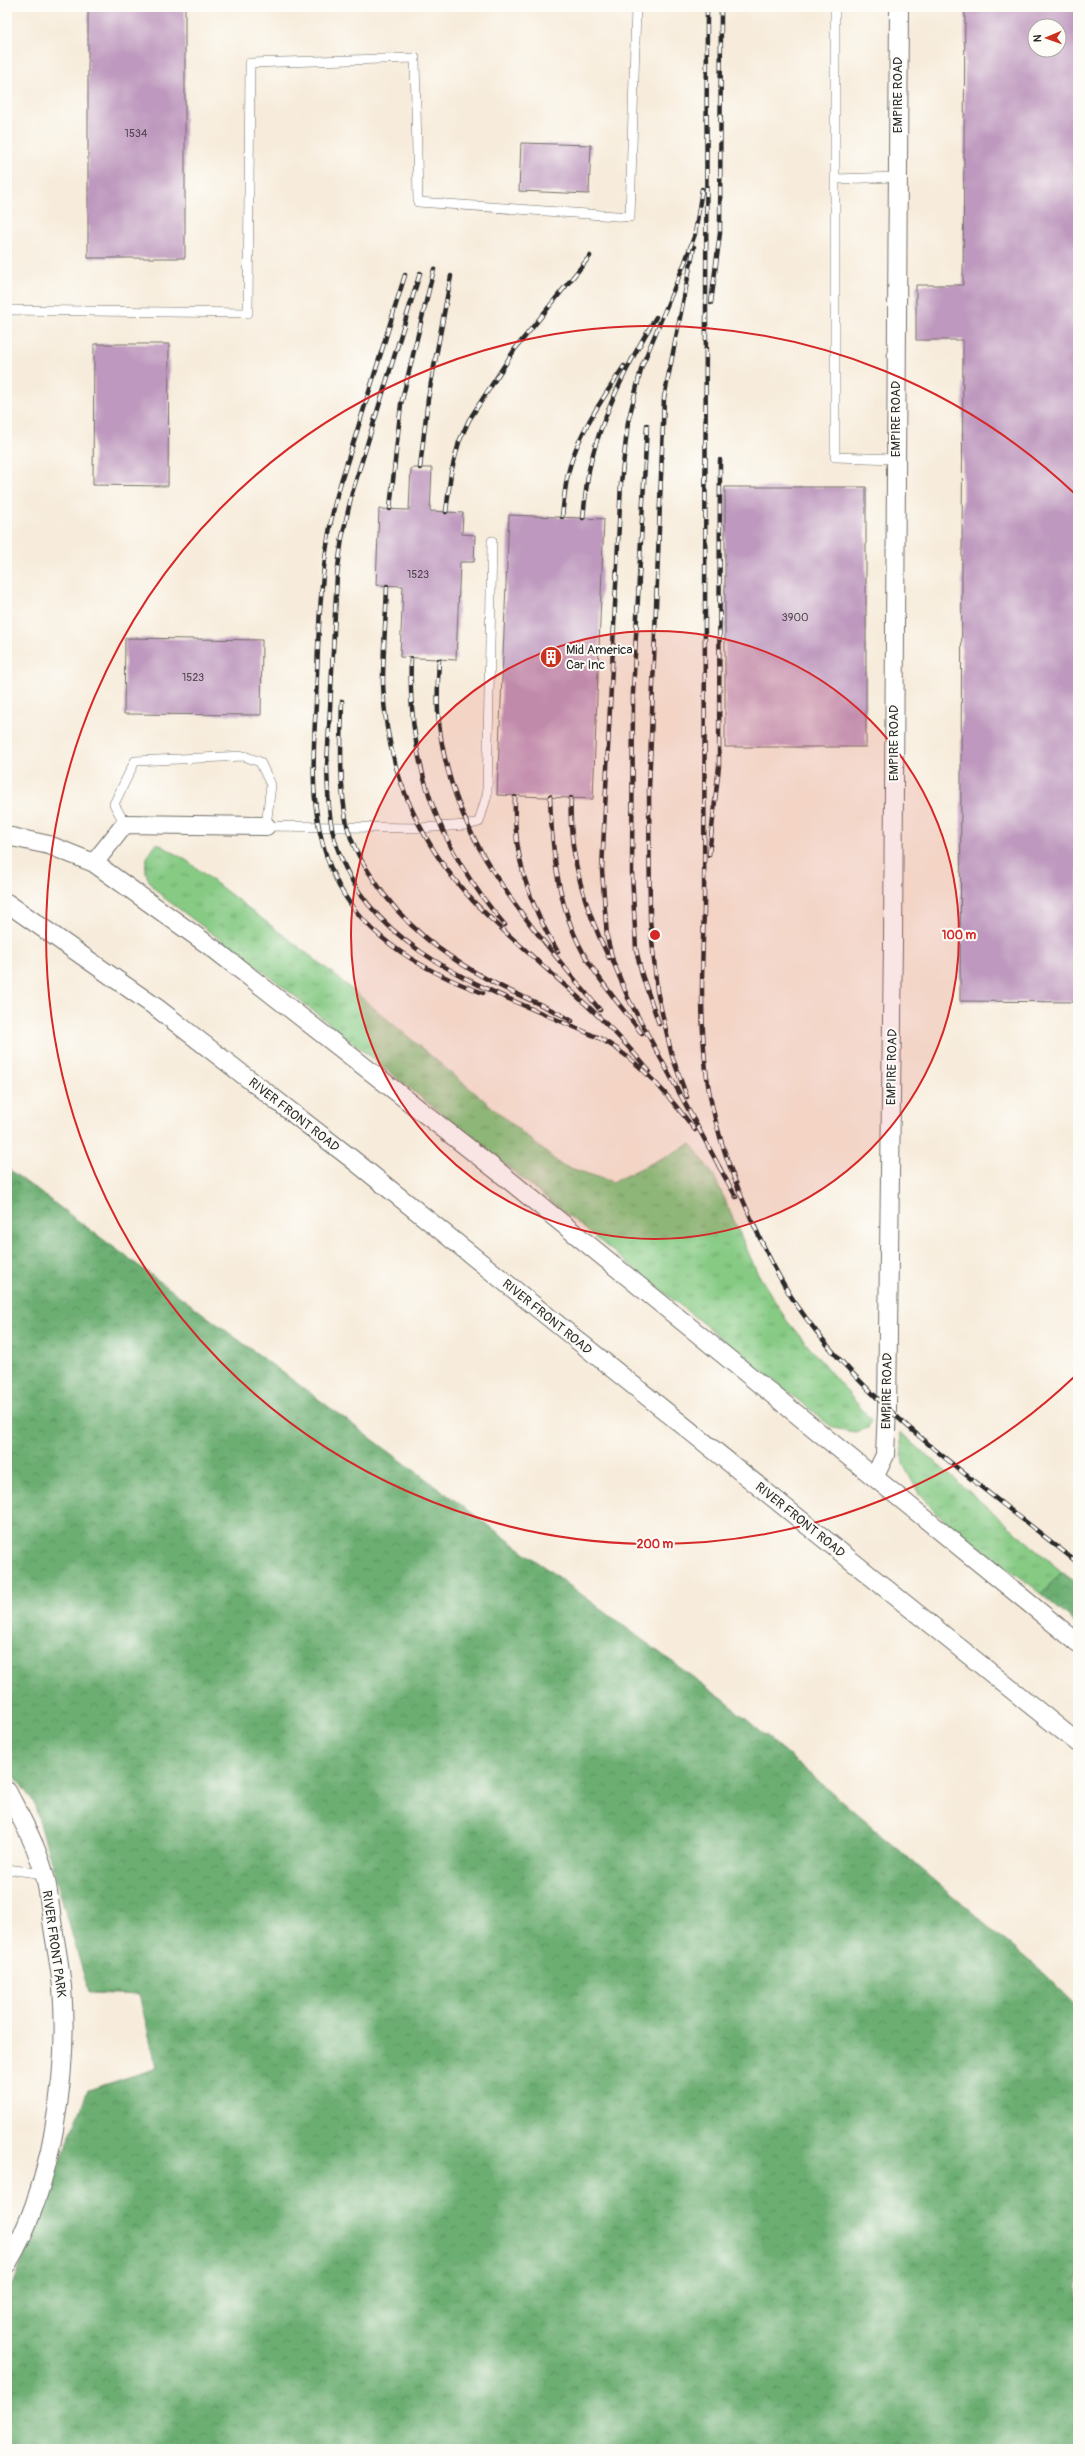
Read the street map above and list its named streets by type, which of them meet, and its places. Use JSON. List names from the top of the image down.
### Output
{
  "streets": {
    "street": ["EMPIRE ROAD", "RIVER FRONT ROAD", "RIVER FRONT PARK"]
  },
  "places": {
    "building": ["Mid America Car Inc"]
  },
  "house_numbers": [
    "1534",
    "1523",
    "3900",
    "1523"
  ],
  "north": "left",
  "rings": ["100 m", "200 m"]
}
